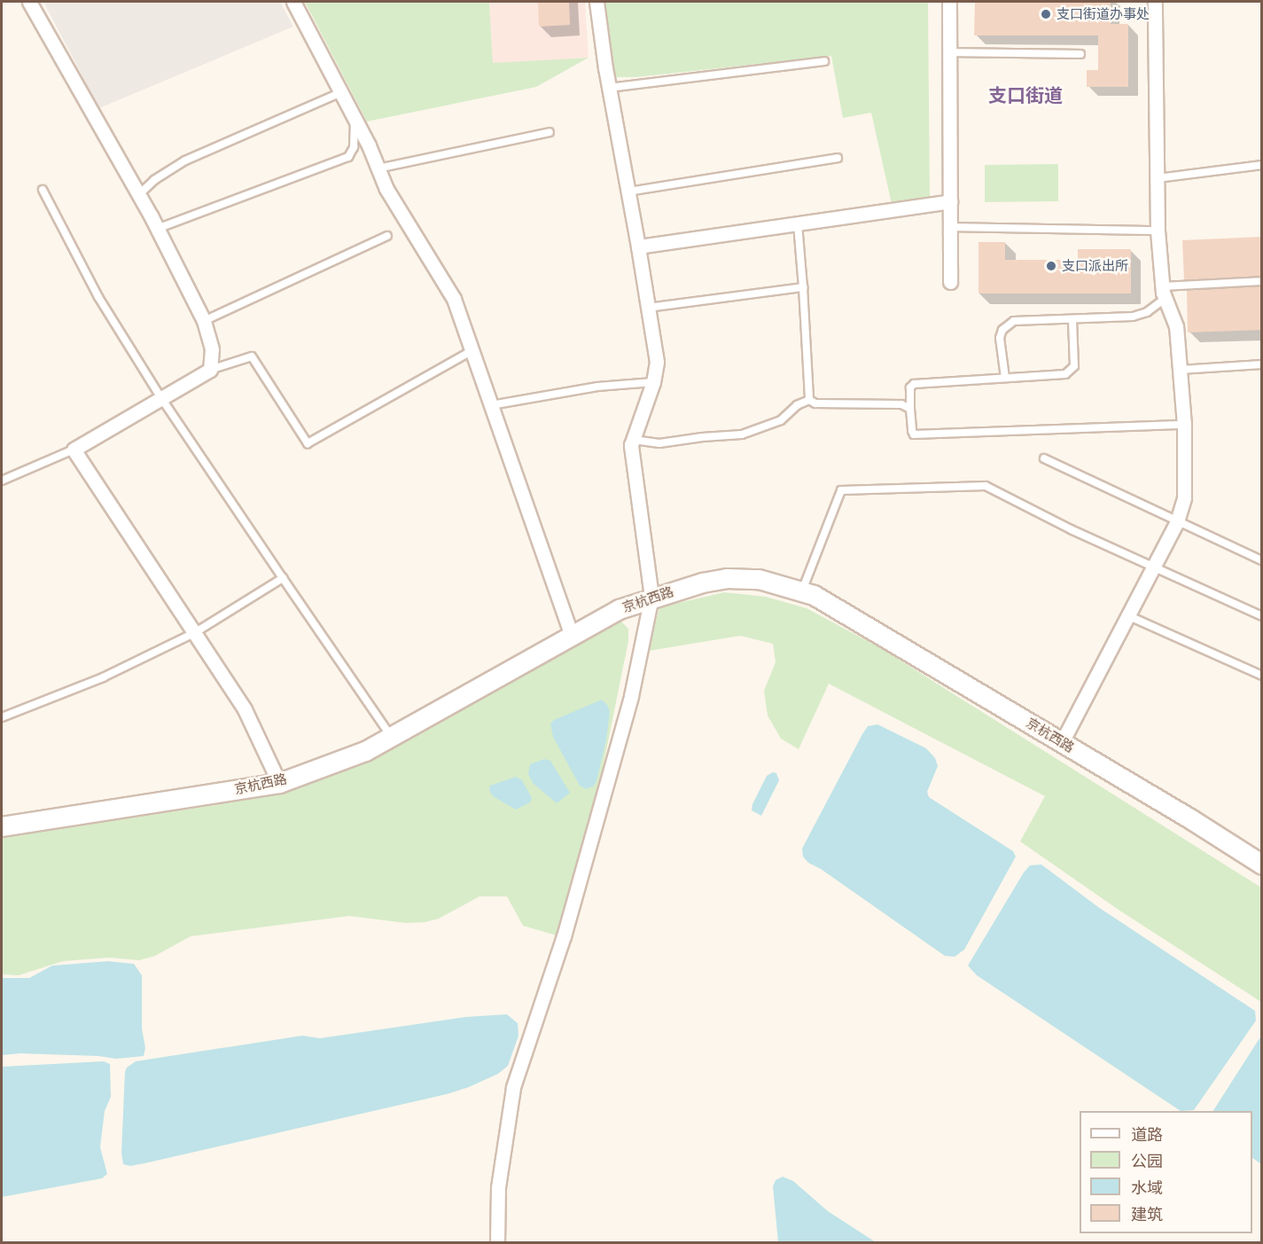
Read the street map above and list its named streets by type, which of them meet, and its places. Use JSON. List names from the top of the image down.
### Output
{
  "streets": {
    "main road": ["京杭西路"]
  },
  "districts": ["支口街道"],
  "places": ["支口街道办事处", "支口派出所"],
  "legend": [
    "道路",
    "公园",
    "水域",
    "建筑"
  ]
}
